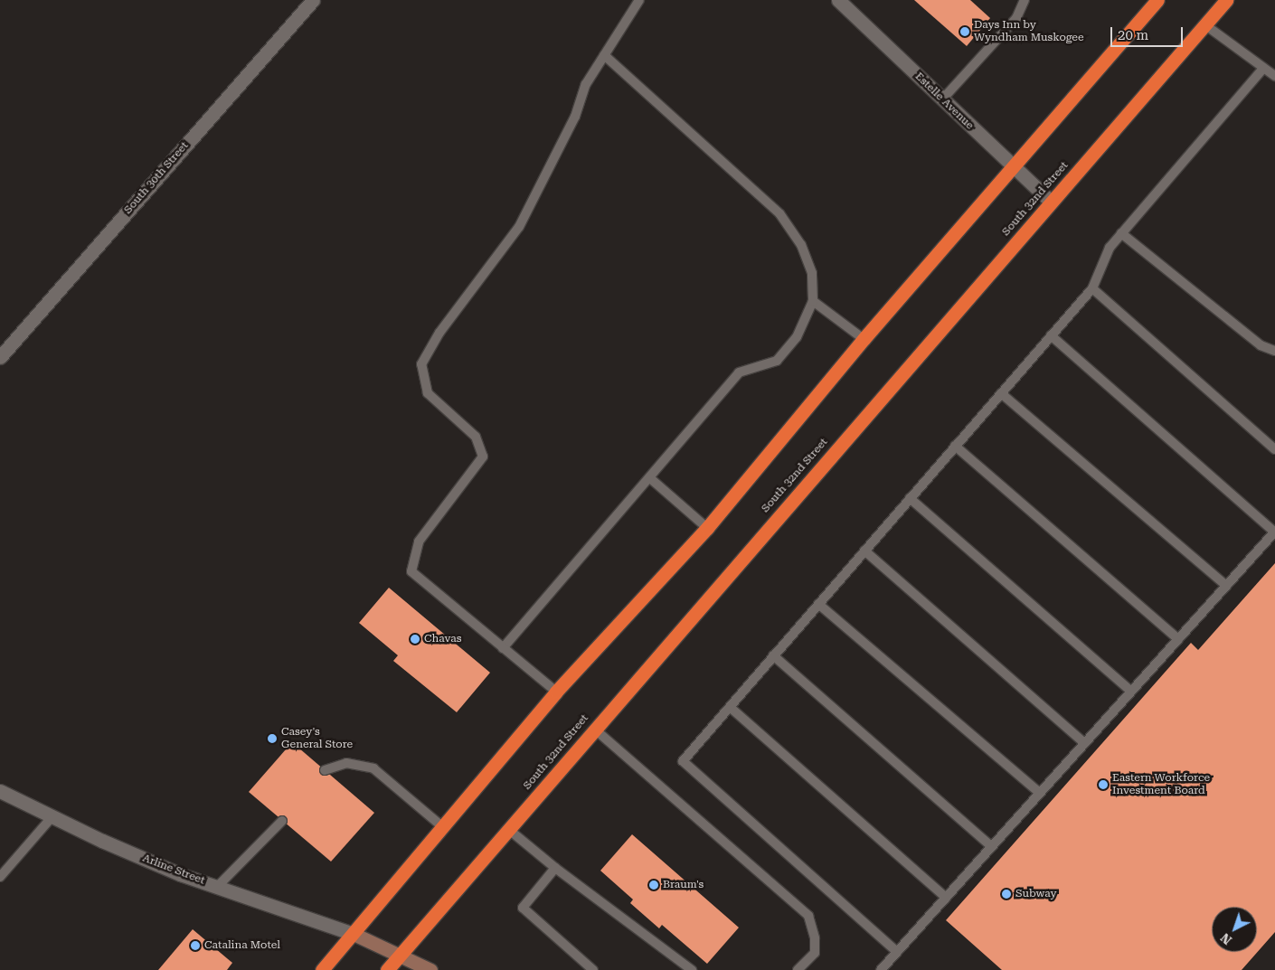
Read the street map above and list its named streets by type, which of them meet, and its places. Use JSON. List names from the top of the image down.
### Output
{
  "streets": {
    "highway": ["South 32nd Street"],
    "street": ["Estelle Avenue", "South 30th Street", "Arline Street"]
  },
  "crossings": [
    ["Estelle Avenue", "South 32nd Street"]
  ],
  "places": [
    "Days Inn by Wyndham Muskogee",
    "Chavas",
    "Casey's General Store",
    "Eastern Workforce Investment Board",
    "Braum's",
    "Subway",
    "Catalina Motel"
  ],
  "scale_bar": "20 m",
  "north": "bottom left"
}
